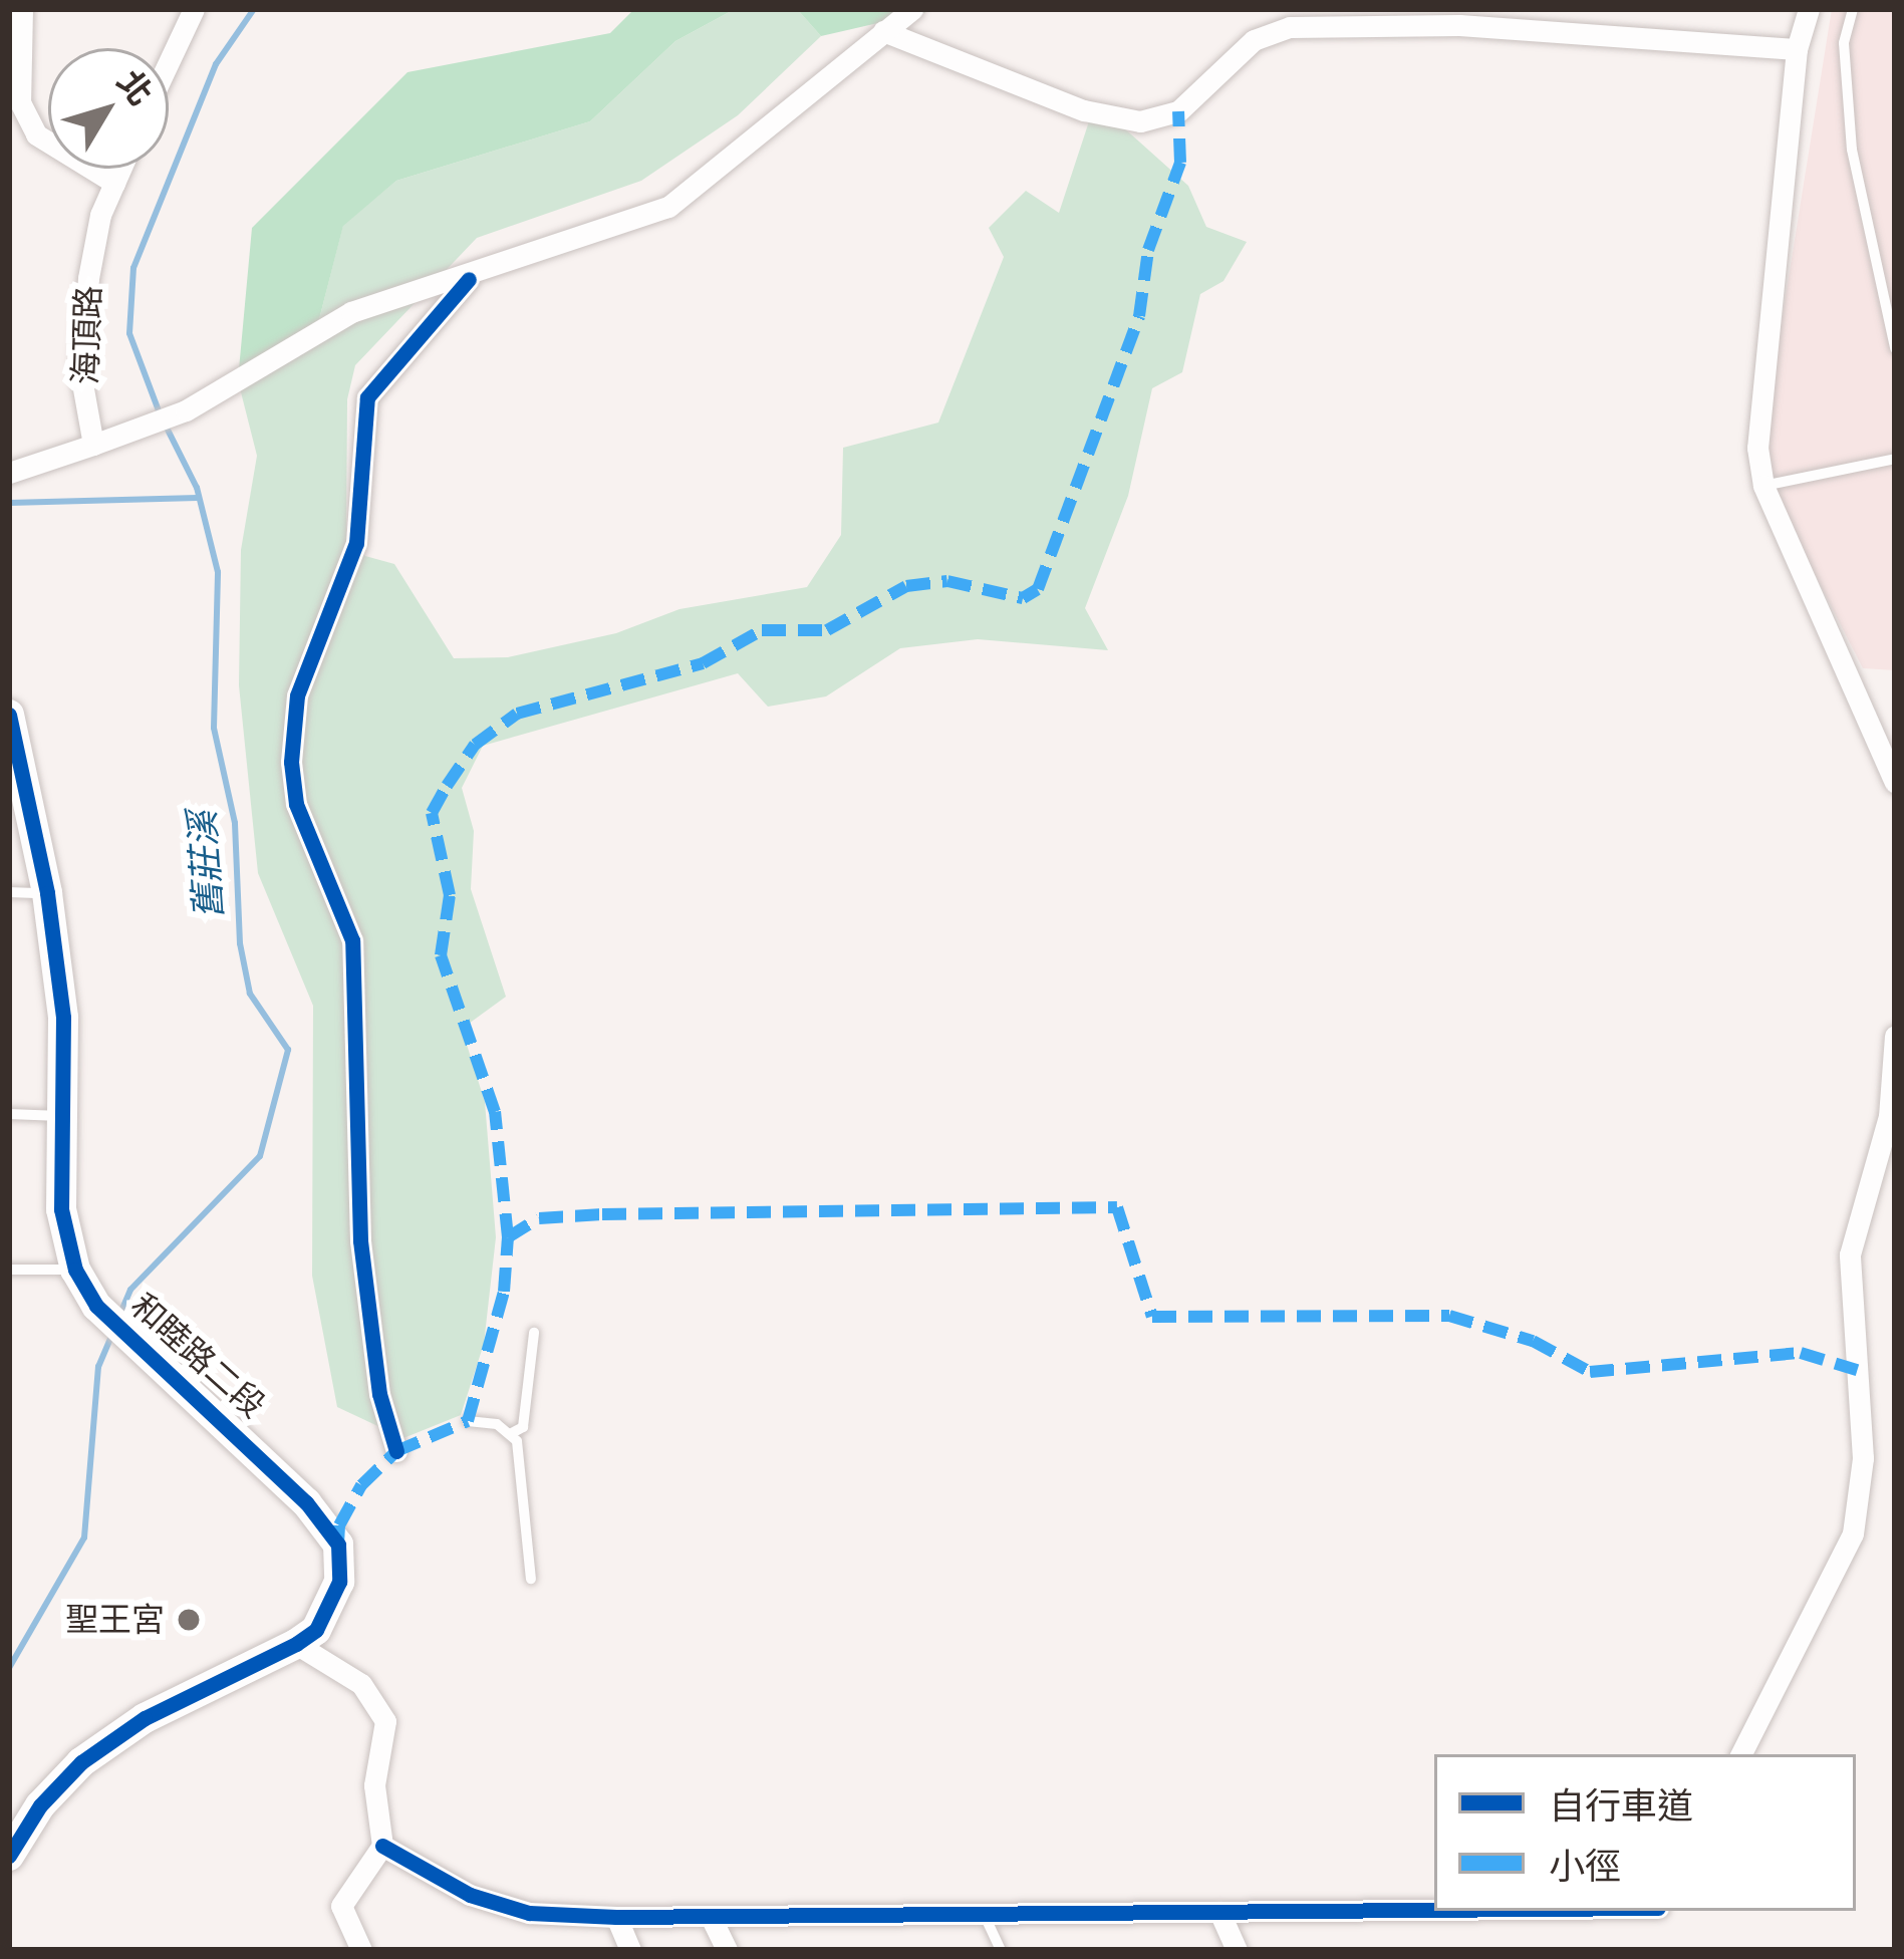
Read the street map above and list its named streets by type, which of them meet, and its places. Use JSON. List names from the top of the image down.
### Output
{
  "streets": {
    "street": ["海頂路", "和睦路二段"]
  },
  "water": ["舊莊溪"],
  "places": ["聖王宮"],
  "legend": ["自行車道", "小徑"],
  "north": "top right"
}
